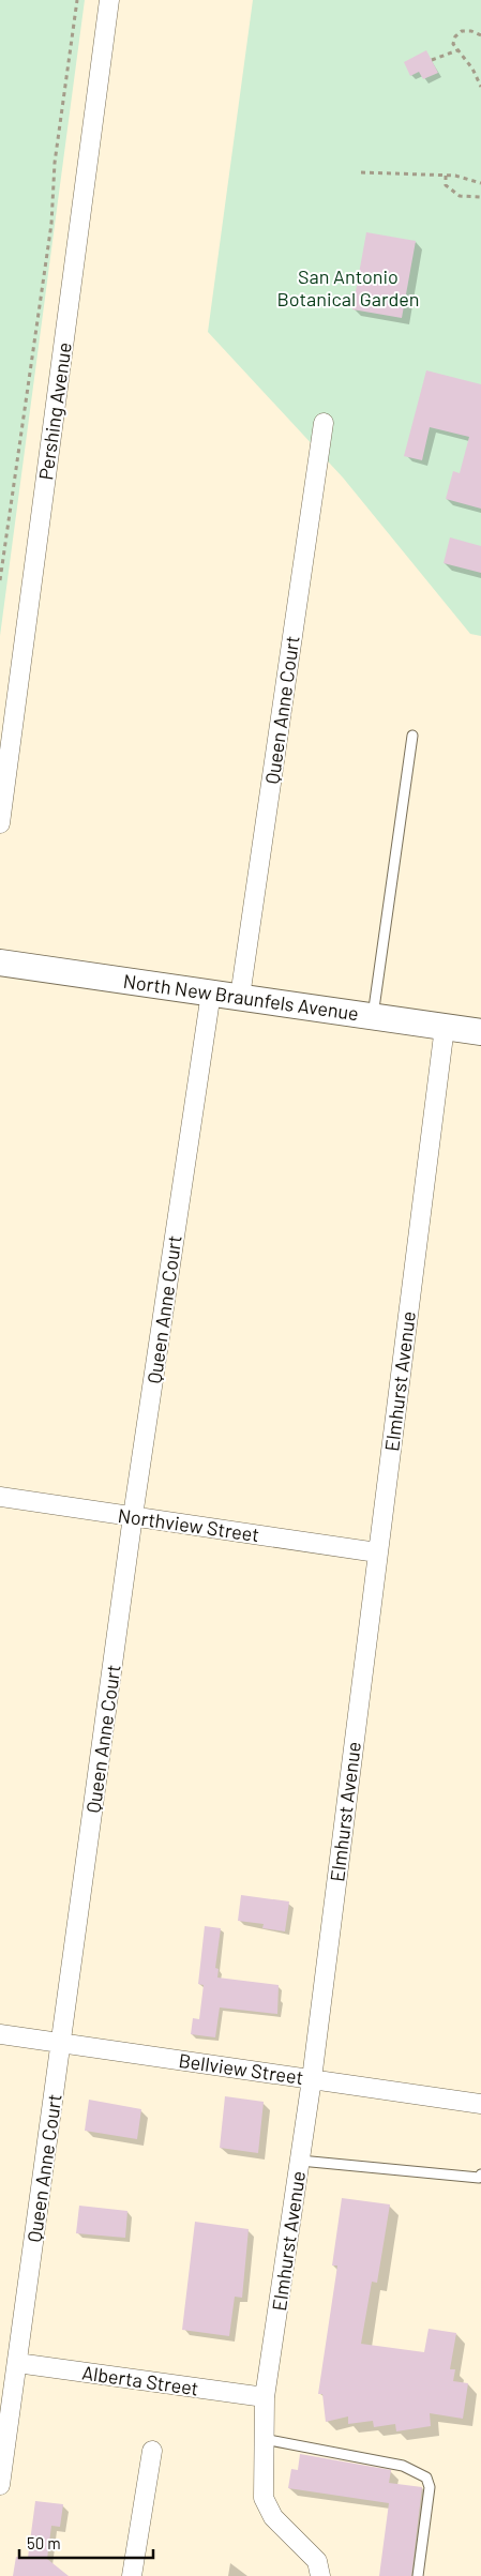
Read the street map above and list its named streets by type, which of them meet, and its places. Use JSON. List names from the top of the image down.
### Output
{
  "streets": {
    "street": [
      "Pershing Avenue",
      "Queen Anne Court",
      "North New Braunfels Avenue",
      "Elmhurst Avenue",
      "Northview Street",
      "Bellview Street",
      "Alberta Street"
    ]
  },
  "crossings": [
    ["Queen Anne Court", "North New Braunfels Avenue"],
    ["Queen Anne Court", "Northview Street"],
    ["Queen Anne Court", "Bellview Street"],
    ["Queen Anne Court", "Alberta Street"],
    ["North New Braunfels Avenue", "Elmhurst Avenue"],
    ["Elmhurst Avenue", "Northview Street"],
    ["Elmhurst Avenue", "Bellview Street"],
    ["Elmhurst Avenue", "Alberta Street"]
  ],
  "parks": ["San Antonio Botanical Garden"],
  "scale_bar": "50 m"
}
